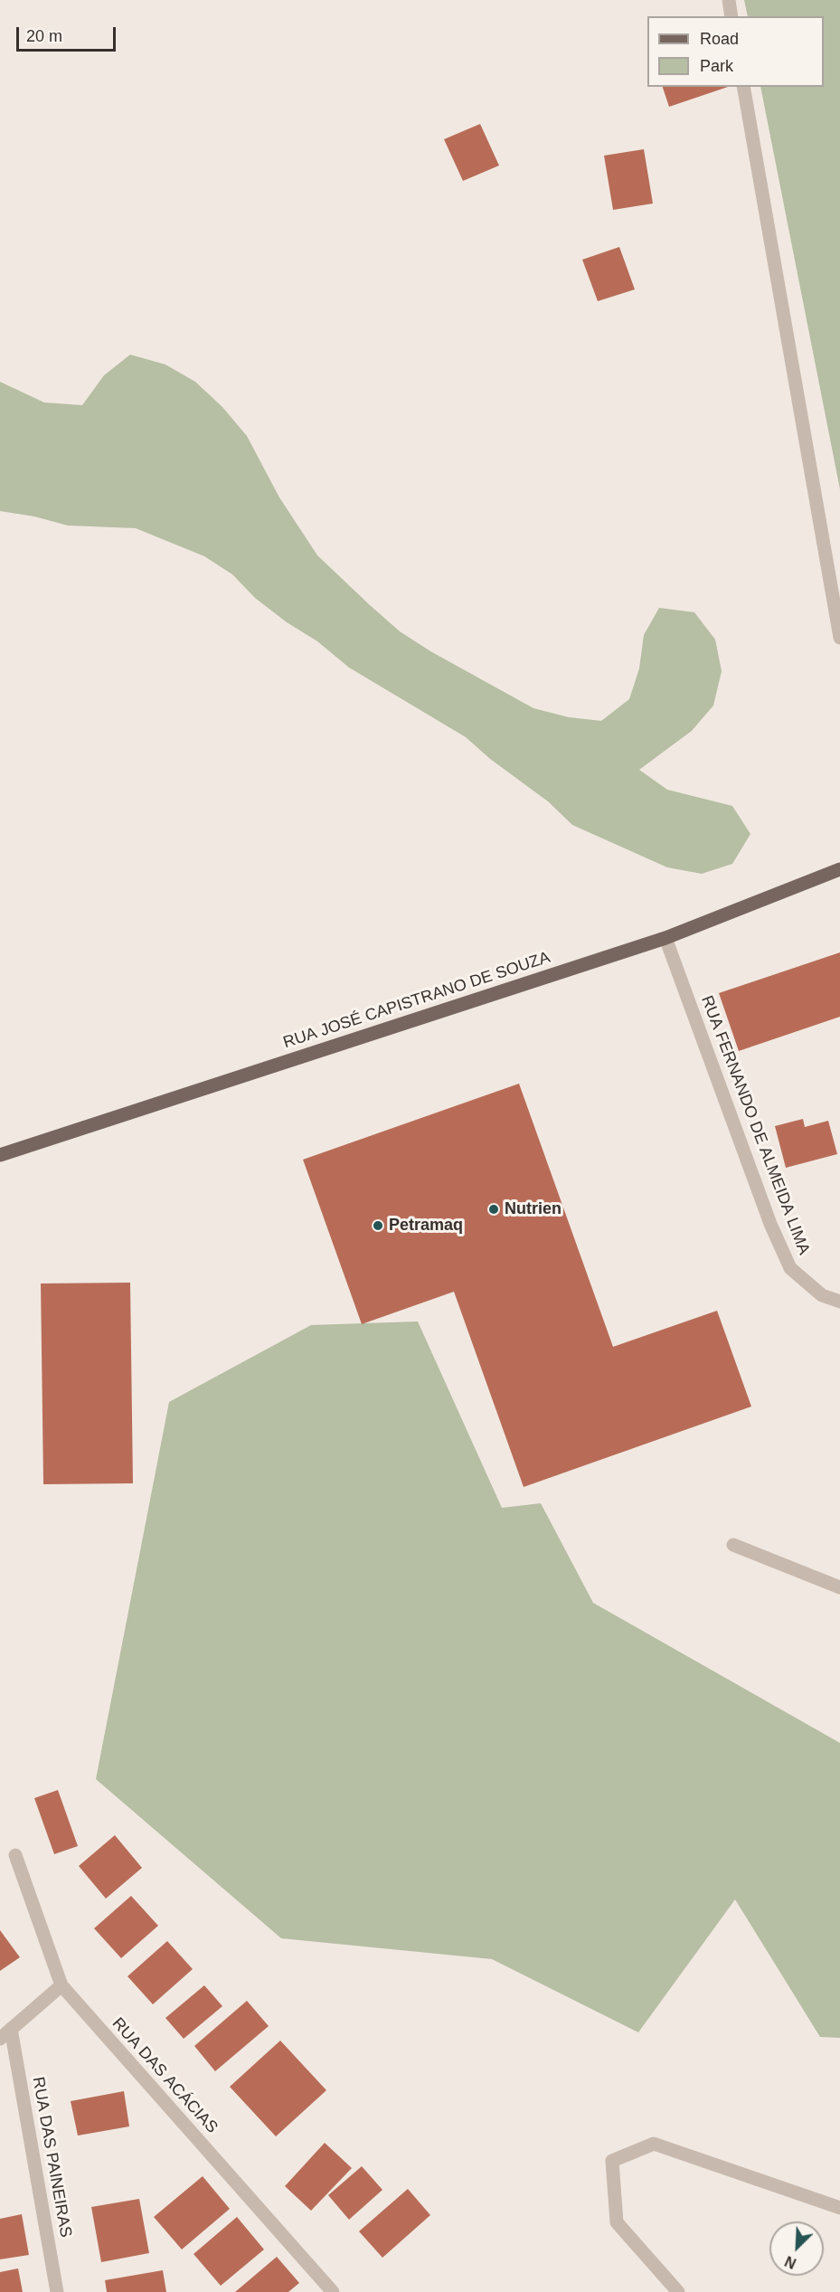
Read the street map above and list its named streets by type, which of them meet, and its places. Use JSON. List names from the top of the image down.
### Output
{
  "streets": {
    "main road": ["RUA JOSÉ CAPISTRANO DE SOUZA"],
    "street": ["RUA FERNANDO DE ALMEIDA LIMA", "RUA DAS ACÁCIAS", "RUA DAS PAINEIRAS"]
  },
  "crossings": [
    ["RUA JOSÉ CAPISTRANO DE SOUZA", "RUA FERNANDO DE ALMEIDA LIMA"]
  ],
  "places": ["Nutrien", "Petramaq"],
  "legend": ["Road", "Park"],
  "scale_bar": "20 m",
  "north": "bottom left"
}
